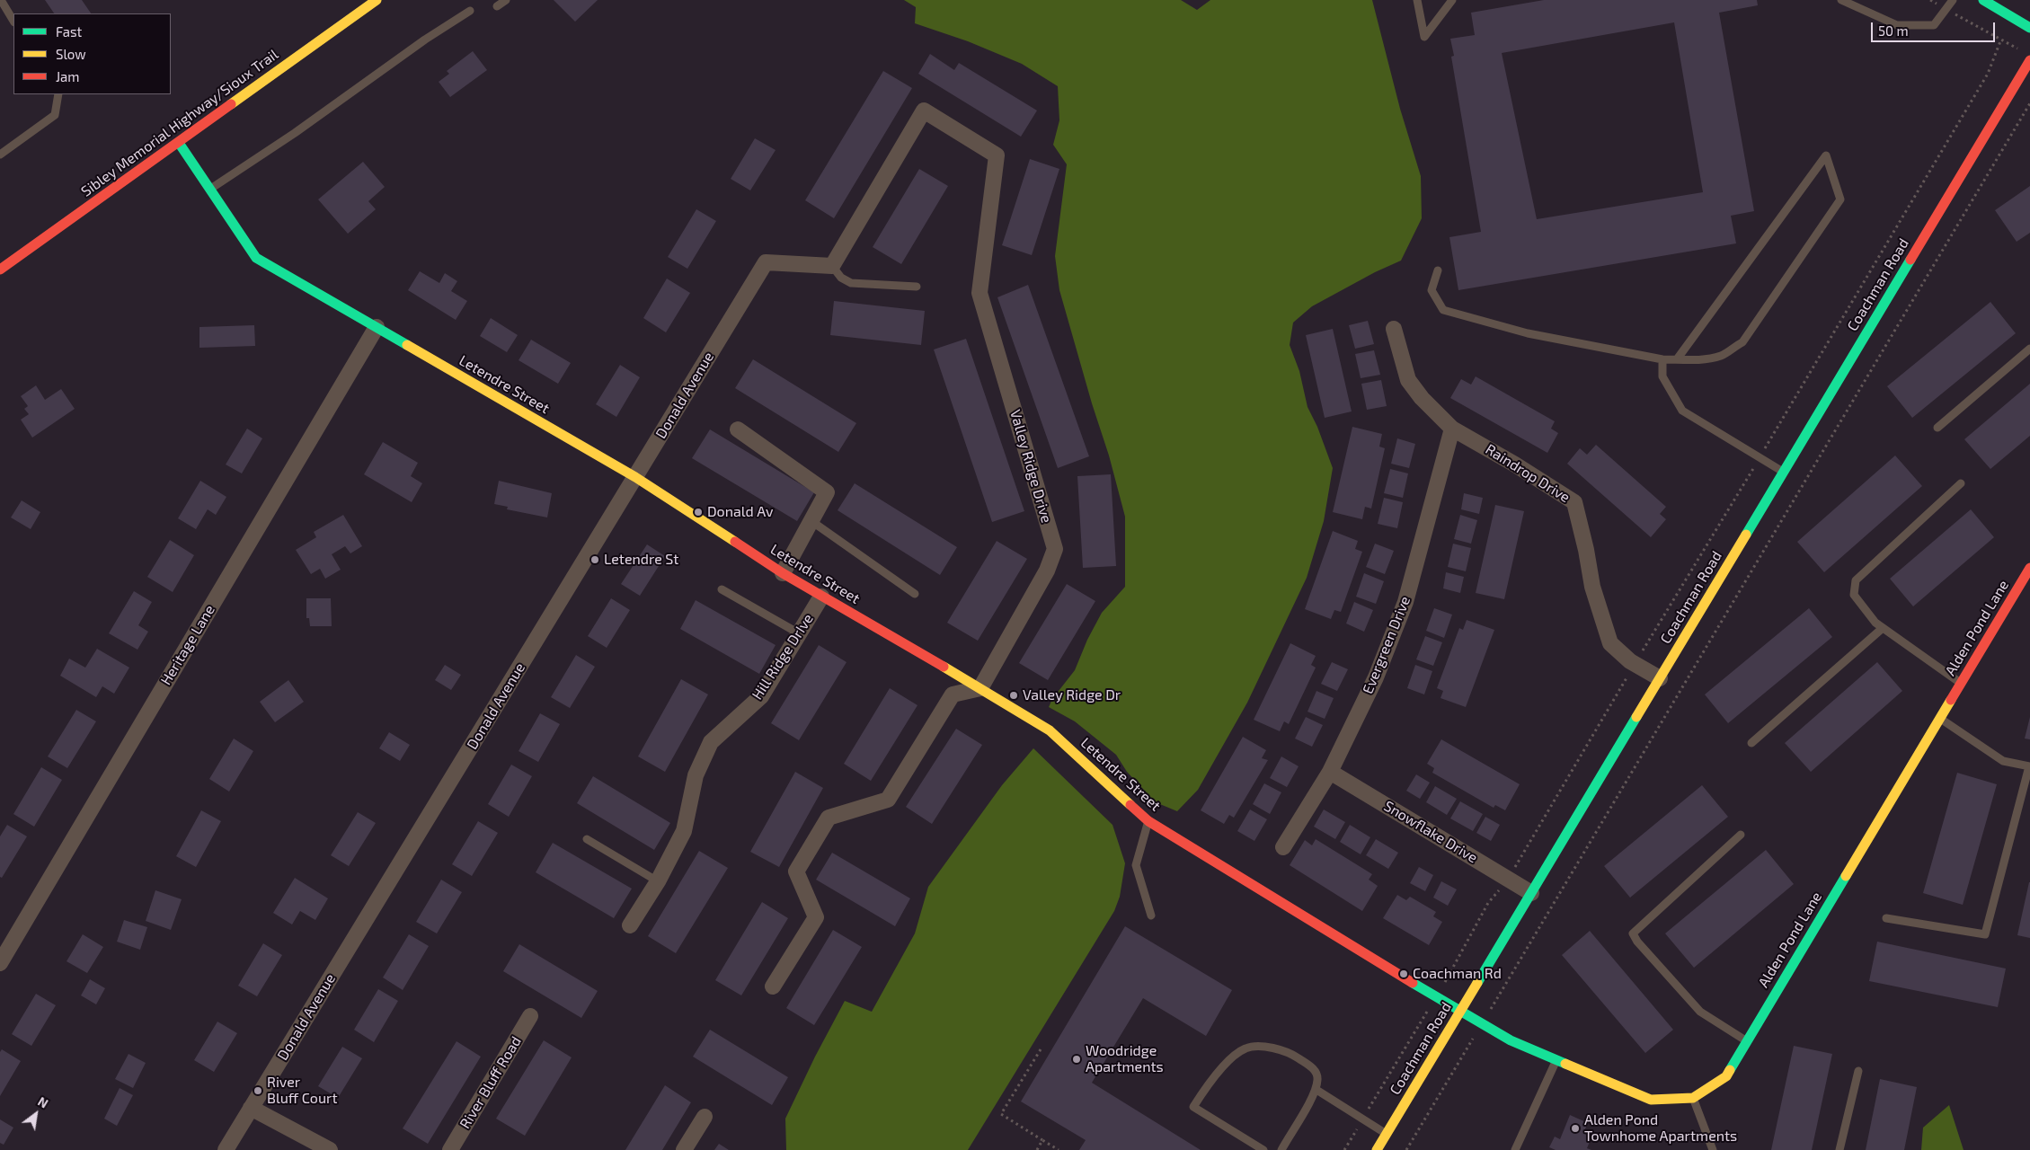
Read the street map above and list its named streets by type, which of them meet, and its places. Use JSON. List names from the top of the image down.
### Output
{
  "streets": {
    "main road": [
      "Sibley Memorial Highway/Sioux Trail",
      "Coachman Road",
      "Letendre Street",
      "Alden Pond Lane"
    ],
    "street": [
      "Donald Avenue",
      "Valley Ridge Drive",
      "Raindrop Drive",
      "Heritage Lane",
      "Evergreen Drive",
      "Hill Ridge DrIve",
      "Snowflake Drive",
      "River Bluff Road"
    ]
  },
  "crossings": [
    ["Sibley Memorial Highway/Sioux Trail", "Letendre Street"],
    ["Coachman Road", "Letendre Street"],
    ["Coachman Road", "Raindrop Drive"],
    ["Coachman Road", "Snowflake Drive"],
    ["Letendre Street", "Donald Avenue"],
    ["Letendre Street", "Valley Ridge Drive"],
    ["Letendre Street", "Heritage Lane"],
    ["Letendre Street", "Hill Ridge DrIve"],
    ["Donald Avenue", "Valley Ridge Drive"],
    ["Raindrop Drive", "Evergreen Drive"],
    ["Evergreen Drive", "Snowflake Drive"]
  ],
  "places": [
    "Donald Av",
    "Letendre St",
    "Valley Ridge Dr",
    "Coachman Rd",
    "Woodridge Apartments",
    "River Bluff Court",
    "Alden Pond Townhome Apartments"
  ],
  "legend": ["Fast", "Slow", "Jam"],
  "scale_bar": "50 m",
  "north": "top right"
}
